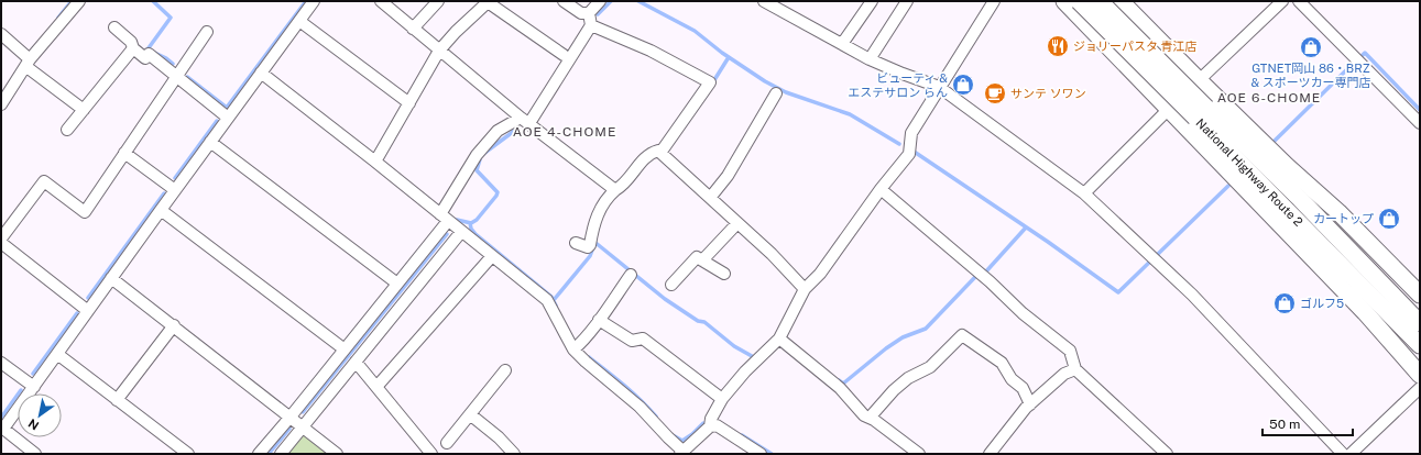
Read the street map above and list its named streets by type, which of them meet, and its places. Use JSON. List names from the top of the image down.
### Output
{
  "streets": {
    "highway": ["National Highway Route 2"]
  },
  "districts": ["AOE 6-CHOME", "AOE 4-CHOME"],
  "places": {
    "restaurant": ["ジョリーパスタ 青江店"],
    "shop": [
      "GTNET岡山 86・BRZ & スポーツカー専門店",
      "ビューティ & エステサロン らん",
      "カートップ",
      "ゴルフ5"
    ],
    "cafe": ["サンテ ソワン"]
  },
  "scale_bar": "50 m",
  "north": "bottom left"
}
